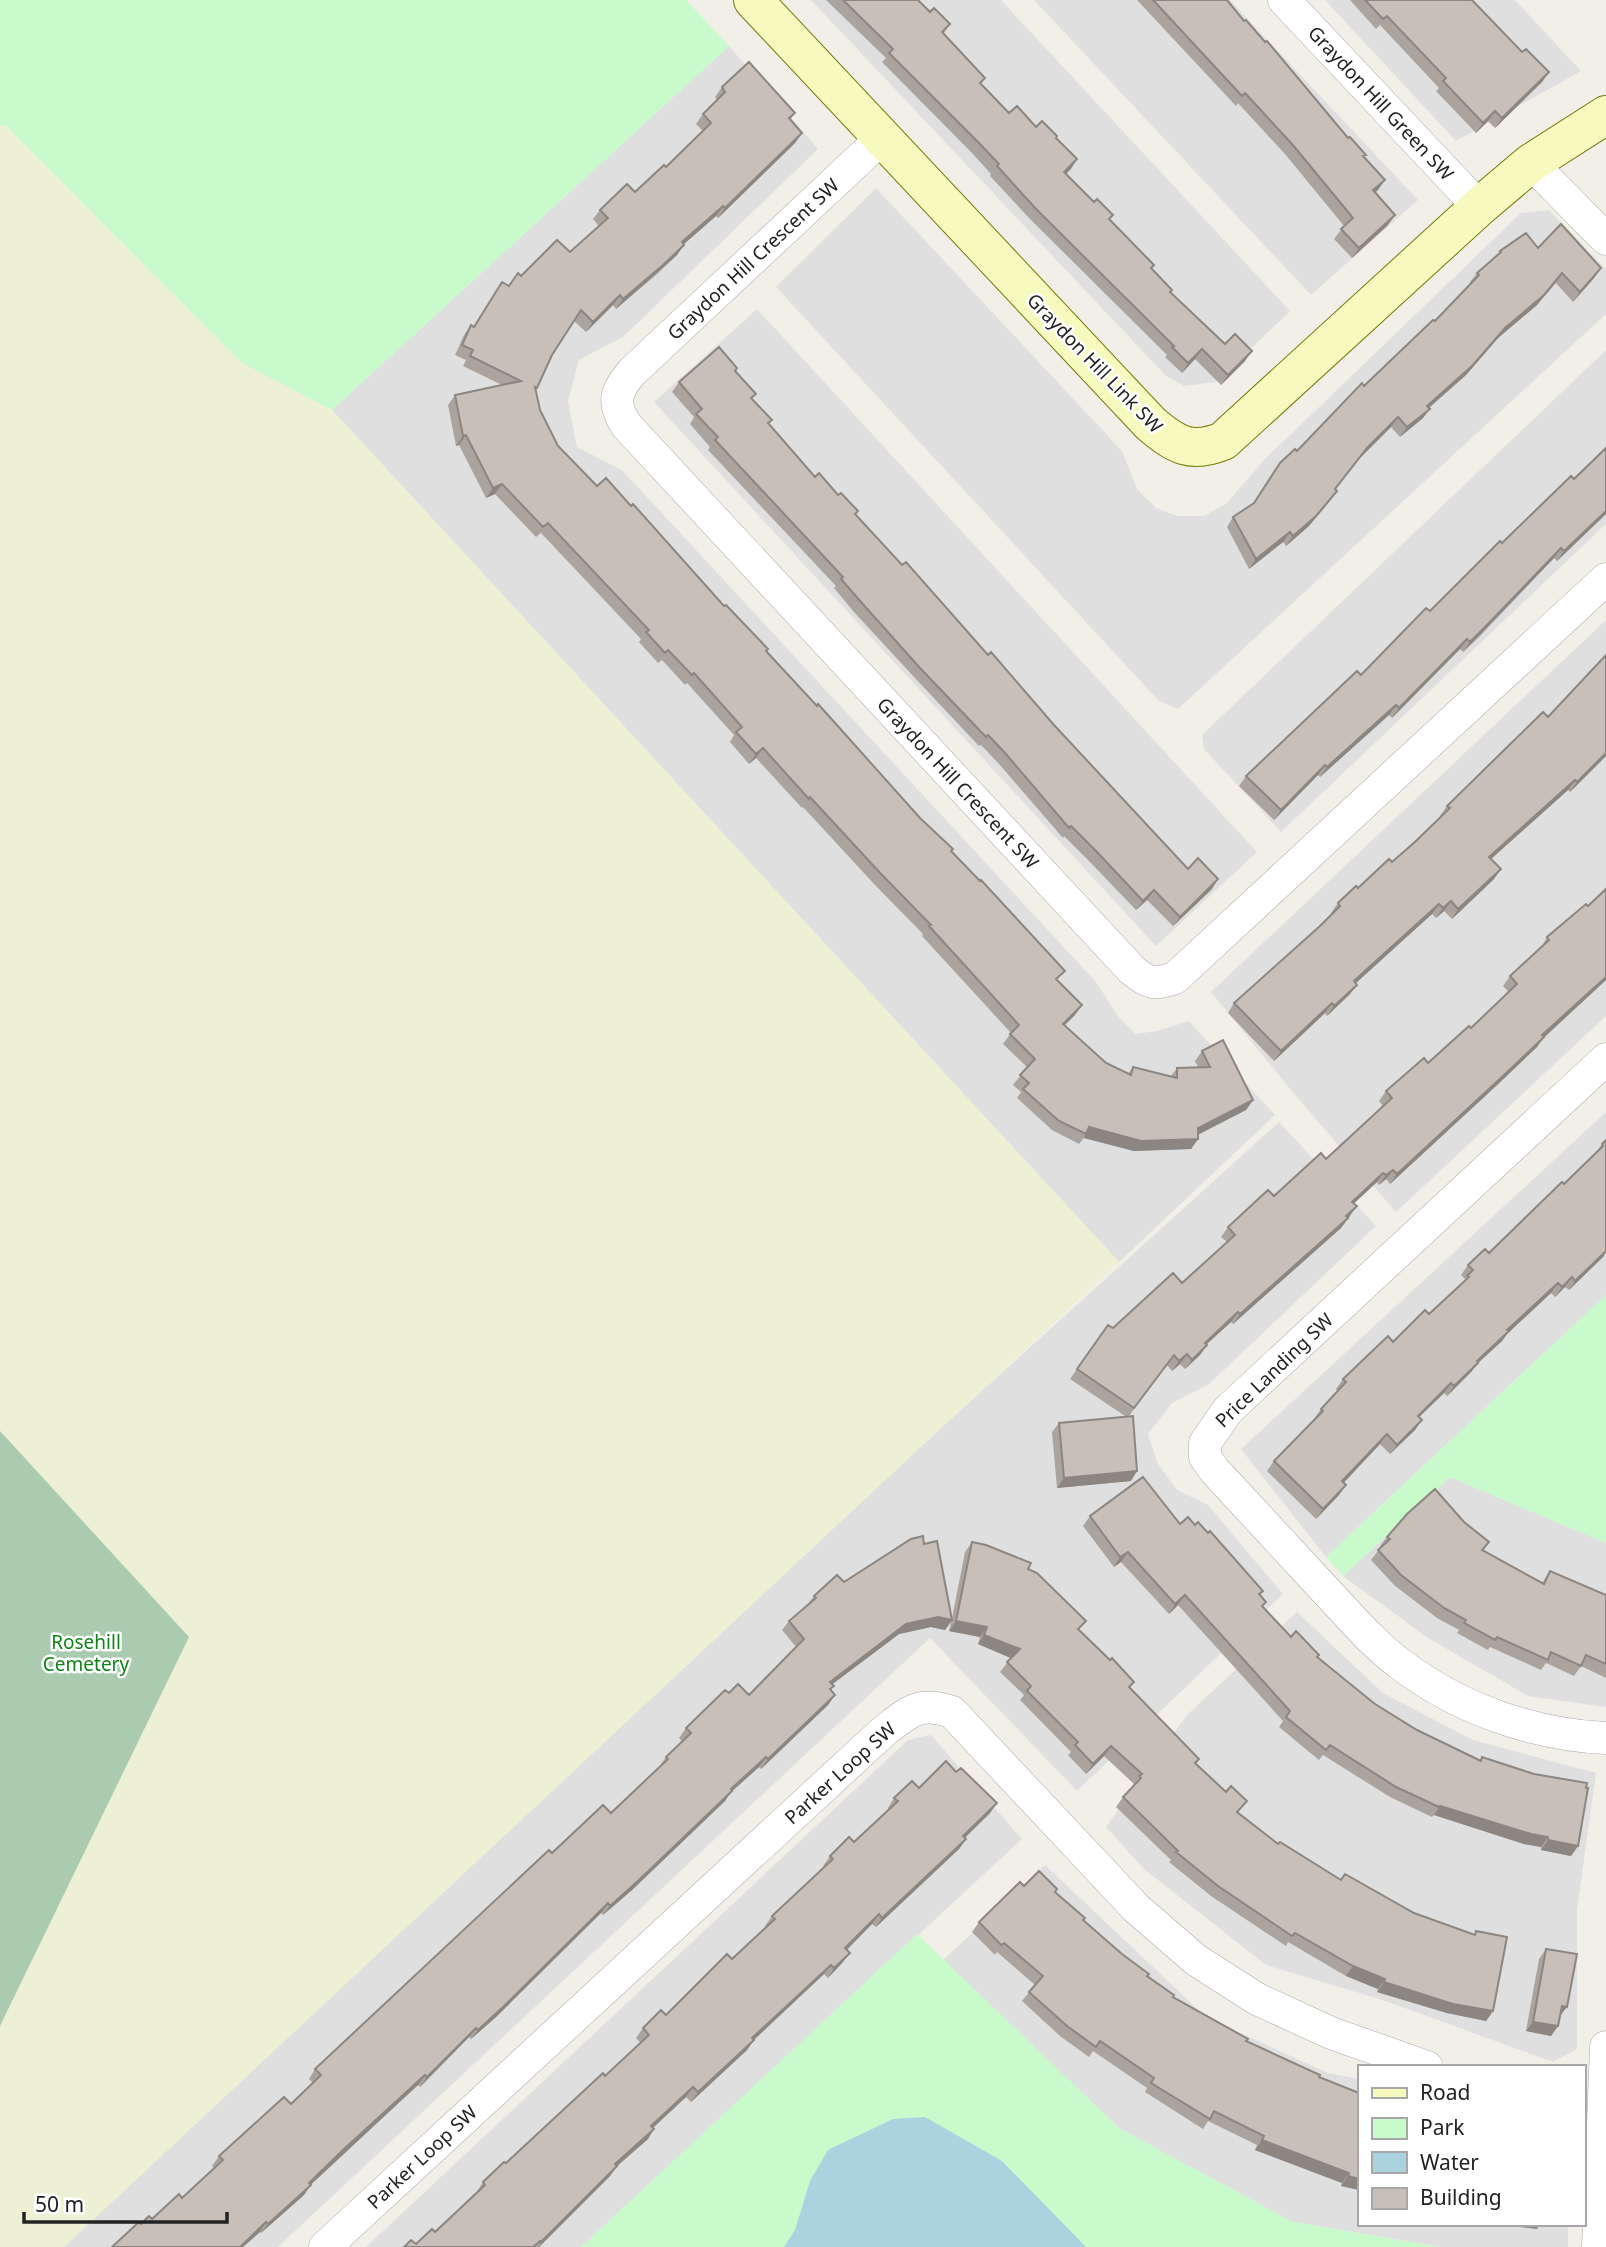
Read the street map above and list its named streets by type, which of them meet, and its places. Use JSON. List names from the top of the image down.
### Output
{
  "streets": {
    "street": [
      "Graydon Hill Green SW",
      "Graydon Hill Crescent SW",
      "Graydon Hill Link SW",
      "Price Landing SW",
      "Parker Loop SW"
    ]
  },
  "crossings": [
    ["Graydon Hill Green SW", "Graydon Hill Link SW"],
    ["Graydon Hill Crescent SW", "Graydon Hill Link SW"]
  ],
  "parks": ["Rosehill Cemetery"],
  "legend": [
    "Road",
    "Park",
    "Water",
    "Building"
  ],
  "scale_bar": "50 m"
}
